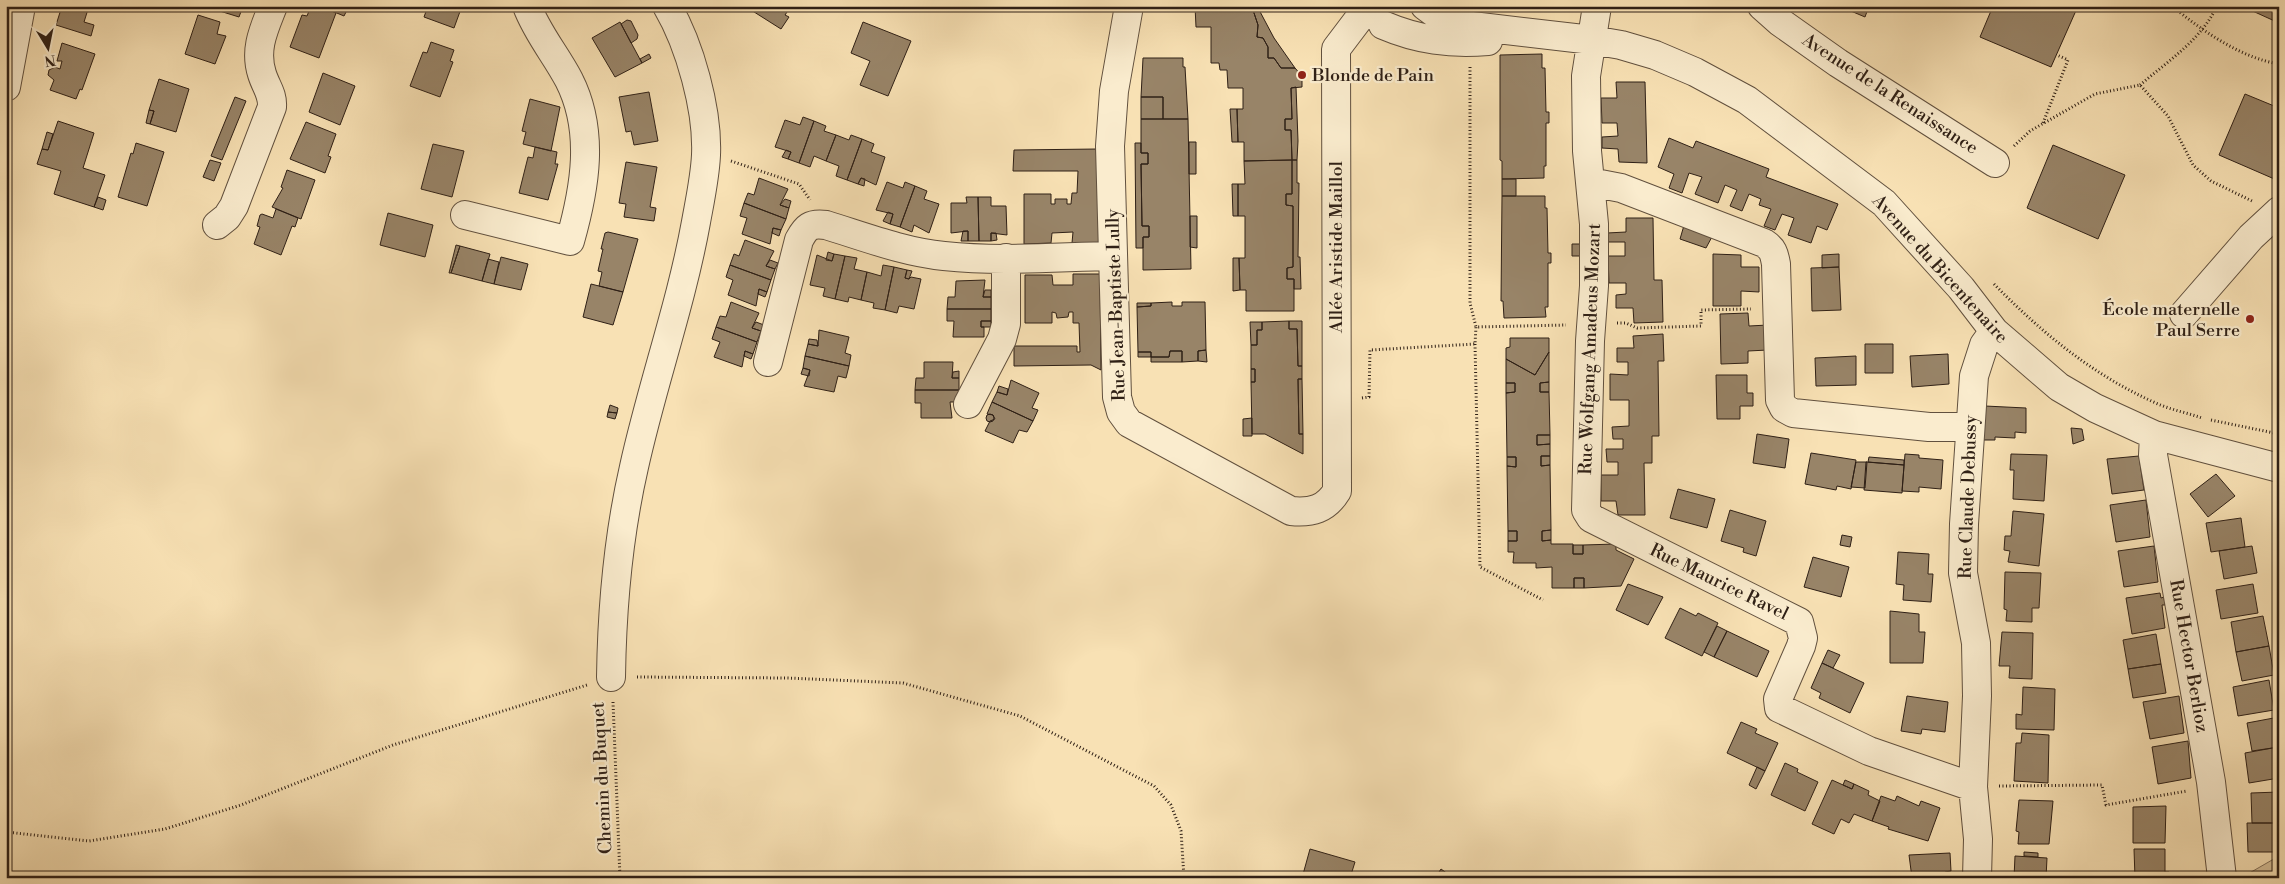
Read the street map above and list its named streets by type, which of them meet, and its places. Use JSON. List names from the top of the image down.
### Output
{
  "streets": {
    "street": [
      "Avenue de la Renaissance",
      "Allée Aristide Maillol",
      "Avenue du Bicentenaire",
      "Rue Jean-Baptiste Lully",
      "Rue Wolfgang Amadeus Mozart",
      "Rue Claude Debussy",
      "Rue Maurice Ravel",
      "Rue Hector Berlioz"
    ],
    "path": ["Chemin du Buquet"]
  },
  "crossings": [
    ["Allée Aristide Maillol", "Avenue du Bicentenaire"],
    ["Allée Aristide Maillol", "Rue Jean-Baptiste Lully"],
    ["Avenue du Bicentenaire", "Rue Wolfgang Amadeus Mozart"],
    ["Avenue du Bicentenaire", "Rue Claude Debussy"],
    ["Avenue du Bicentenaire", "Rue Hector Berlioz"],
    ["Rue Wolfgang Amadeus Mozart", "Rue Maurice Ravel"],
    ["Rue Claude Debussy", "Rue Maurice Ravel"]
  ],
  "places": ["Blonde de Pain", "École maternelle Paul Serre"],
  "north": "bottom"
}
